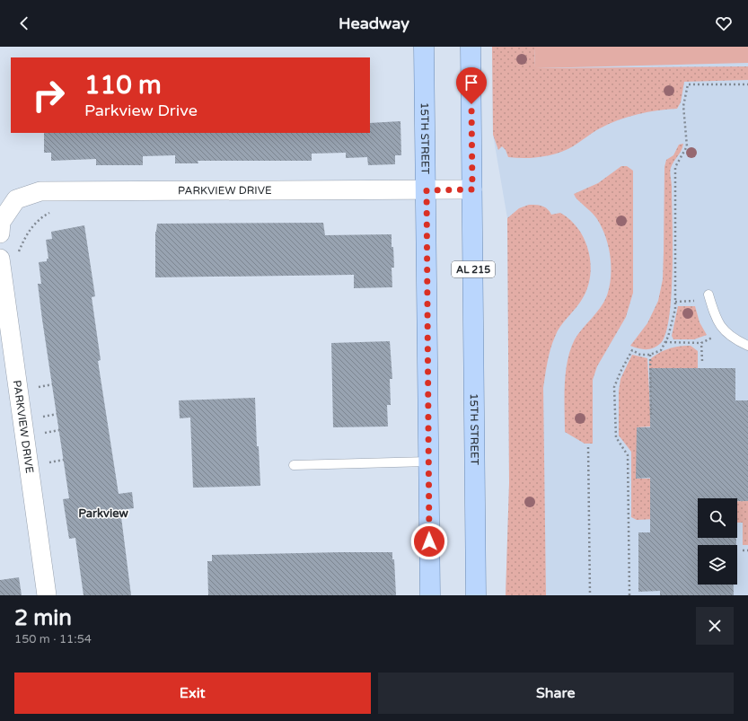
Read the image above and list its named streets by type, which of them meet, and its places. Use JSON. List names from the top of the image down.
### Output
{
  "streets": {
    "main road": ["15TH STREET", "AL 215"],
    "street": ["PARKVIEW DRIVE"]
  },
  "crossings": [
    ["15TH STREET", "PARKVIEW DRIVE"]
  ],
  "districts": ["Parkview"],
  "page": {
    "header": "Headway",
    "turn": ["110 m", "Parkview Drive"],
    "heading": ["2 min", "150 m · 11:54"],
    "buttons": ["Exit", "Share"]
  }
}
